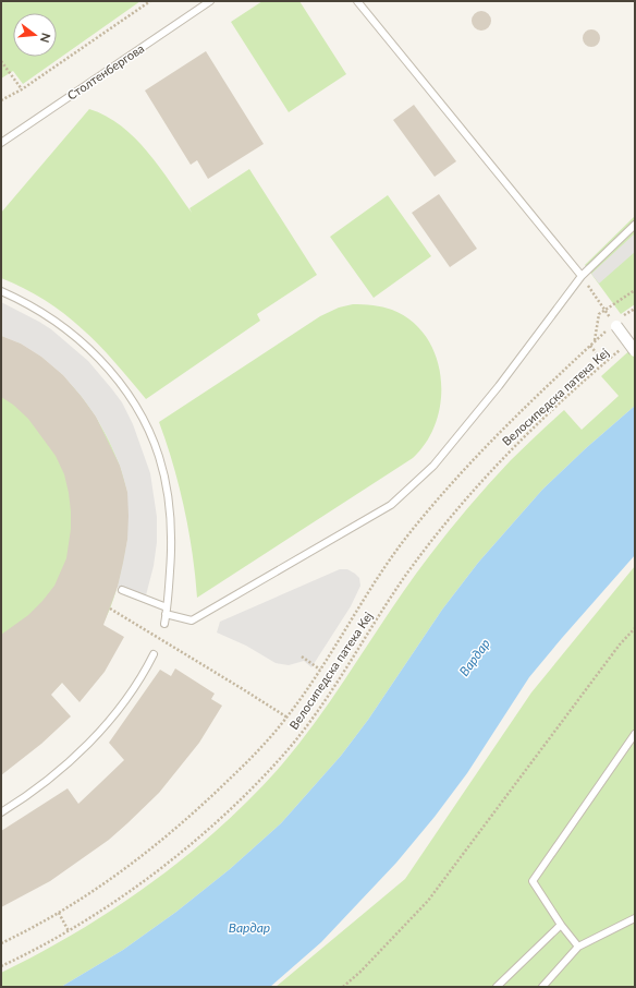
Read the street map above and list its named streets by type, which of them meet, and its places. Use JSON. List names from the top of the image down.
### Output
{
  "streets": {
    "lane": ["Столтенбергова"],
    "path": ["Велосипедска патека Кеј"]
  },
  "water": ["Вардар"],
  "north": "right"
}
